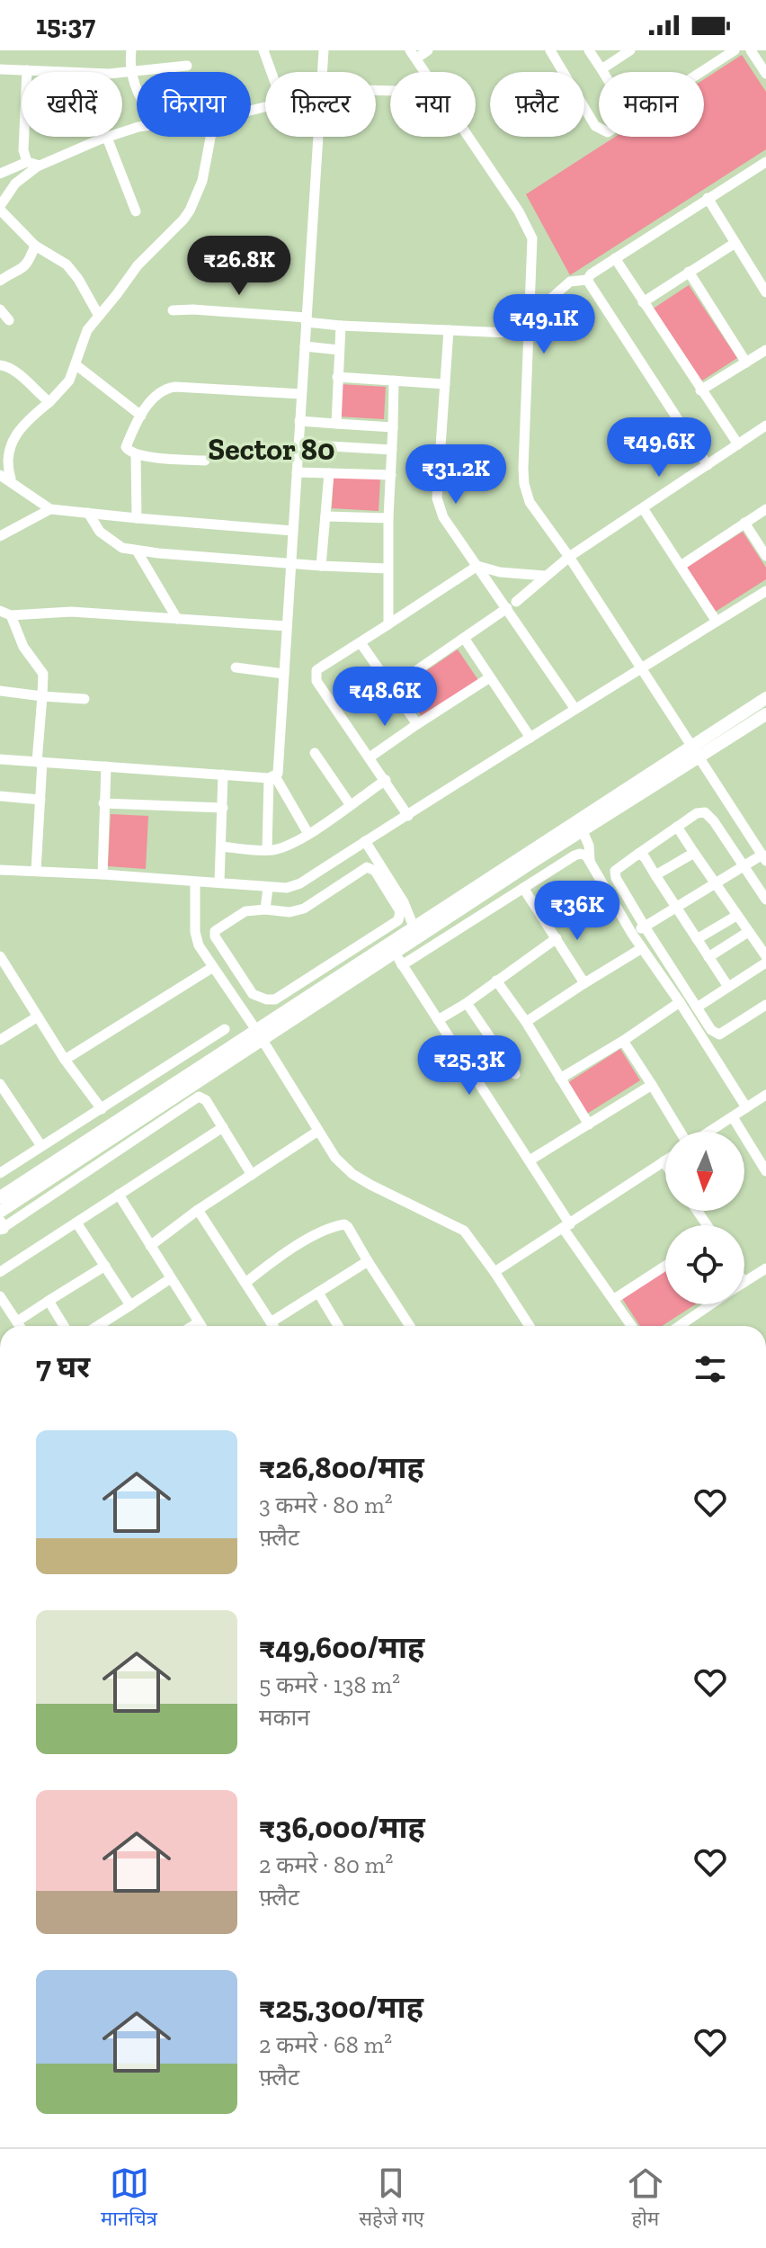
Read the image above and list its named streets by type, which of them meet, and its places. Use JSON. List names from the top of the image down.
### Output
{
  "districts": ["Sector 80"],
  "north": "bottom",
  "page": {
    "status": "15:37",
    "chip": [
      "खरीदें",
      "किराया",
      "फ़िल्टर",
      "नया",
      "फ़्लैट",
      "मकान"
    ],
    "price": [
      "₹26.8K",
      "₹49.1K",
      "₹49.6K",
      "₹31.2K",
      "₹48.6K",
      "₹36K",
      "₹25.3K"
    ],
    "heading": "7 घर",
    "list": [
      {
        "name": "₹26,800/माह",
        "note": "3 कमरे · 80 m² · फ़्लैट"
      },
      {
        "name": "₹49,600/माह",
        "note": "5 कमरे · 138 m² · मकान"
      },
      {
        "name": "₹36,000/माह",
        "note": "2 कमरे · 80 m² · फ़्लैट"
      },
      {
        "name": "₹25,300/माह",
        "note": "2 कमरे · 68 m² · फ़्लैट"
      }
    ],
    "tabs": ["मानचित्र", "सहेजे गए", "होम"]
  }
}
